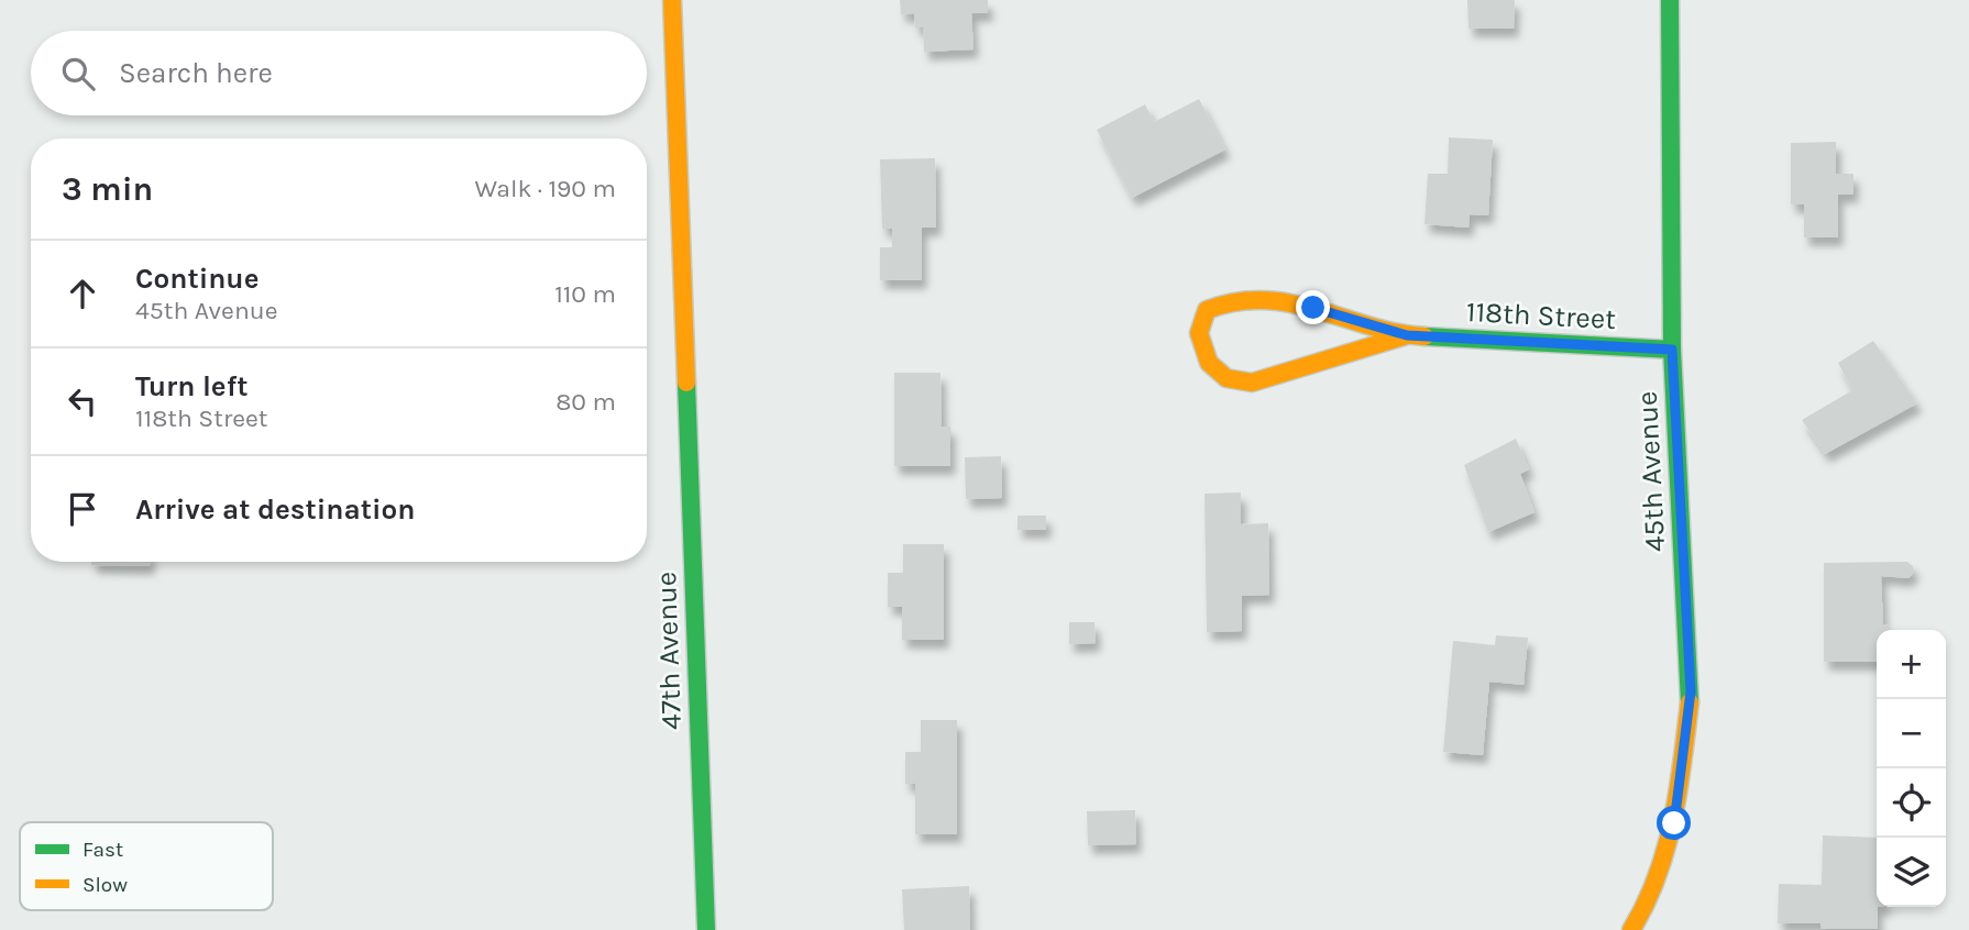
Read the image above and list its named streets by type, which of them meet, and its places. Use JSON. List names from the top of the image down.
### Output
{
  "streets": {
    "street": ["118th Street", "45th Avenue", "47th Avenue"]
  },
  "crossings": [
    ["118th Street", "45th Avenue"]
  ],
  "legend": ["Fast", "Slow"],
  "page": {
    "search": "Search here",
    "heading": ["3 min", "Walk · 190 m"],
    "list": [
      ["Continue", "45th Avenue", "110 m"],
      ["Turn left", "118th Street", "80 m"],
      "Arrive at destination"
    ],
    "map_buttons": ["+", "−"]
  }
}
